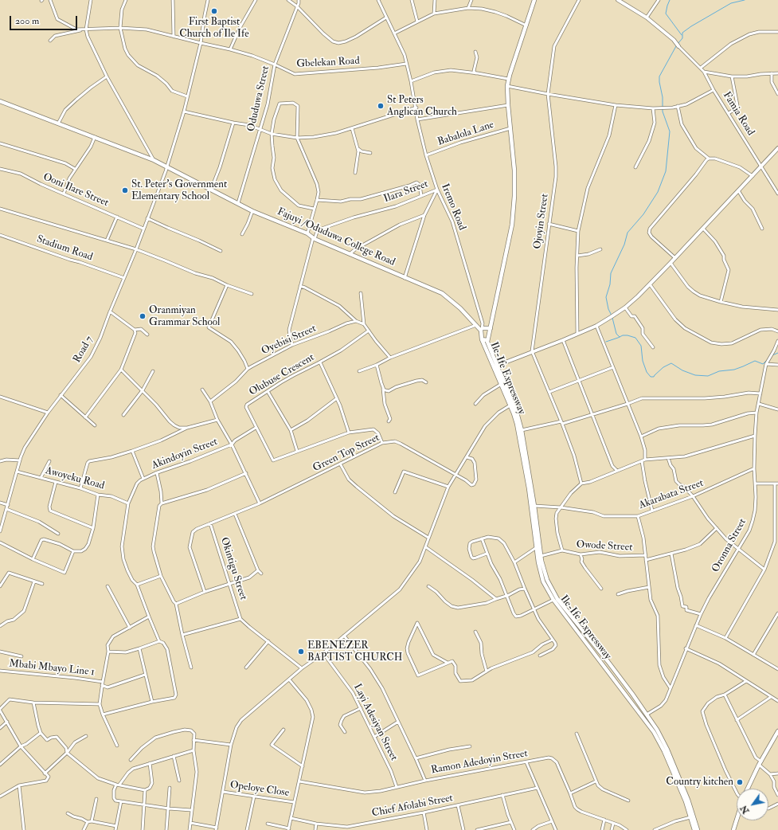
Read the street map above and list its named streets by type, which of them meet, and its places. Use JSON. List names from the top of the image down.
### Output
{
  "streets": {
    "main road": ["Fajuyi /Oduduwa College Road", "Ile-Ife Expressway"],
    "street": [
      "Gbelekan Road",
      "Oduduwa Street",
      "Famia Road",
      "Babalola Lane",
      "Ooni Ilare Street",
      "Ilara Street",
      "Iremo Road",
      "Ojoyin Street",
      "Stadium Road",
      "Oyebisi Street",
      "Road 7",
      "Olubuse Crescent",
      "Green Top Street",
      "Akindoyin Street",
      "Awoyeku Road",
      "Akarabata Street",
      "Oronna Street",
      "Owode Street",
      "Okintigu Street",
      "Mbabi Mbayo Line 1",
      "Layi Adesiyan Street",
      "Ramon Adedoyin Street",
      "Opeloye Close",
      "Chief Afolabi Street"
    ]
  },
  "crossings": [
    ["Gbelekan Road", "Oduduwa Street"],
    ["Gbelekan Road", "Iremo Road"],
    ["Gbelekan Road", "Road 7"],
    ["Oduduwa Street", "Fajuyi /Oduduwa College Road"],
    ["Babalola Lane", "Iremo Road"],
    ["Ooni Ilare Street", "Road 7"],
    ["Ilara Street", "Iremo Road"],
    ["Ilara Street", "Fajuyi /Oduduwa College Road"],
    ["Iremo Road", "Fajuyi /Oduduwa College Road"],
    ["Fajuyi /Oduduwa College Road", "Road 7"],
    ["Stadium Road", "Road 7"],
    ["Road 7", "Awoyeku Road"],
    ["Olubuse Crescent", "Green Top Street"],
    ["Olubuse Crescent", "Akindoyin Street"],
    ["Ile-Ife Expressway", "Akarabata Street"],
    ["Ile-Ife Expressway", "Oronna Street"],
    ["Ile-Ife Expressway", "Owode Street"],
    ["Green Top Street", "Okintigu Street"],
    ["Akindoyin Street", "Awoyeku Road"],
    ["Akarabata Street", "Oronna Street"],
    ["Akarabata Street", "Owode Street"],
    ["Layi Adesiyan Street", "Ramon Adedoyin Street"]
  ],
  "places": [
    "First Baptist Church of Ile Ife",
    "St Peters Anglican Church",
    "St. Peter's Government Elementary School",
    "Oranmiyan Grammar School",
    "EBENEZER BAPTIST CHURCH",
    "Country kitchen"
  ],
  "scale_bar": "200 m",
  "north": "bottom left"
}
